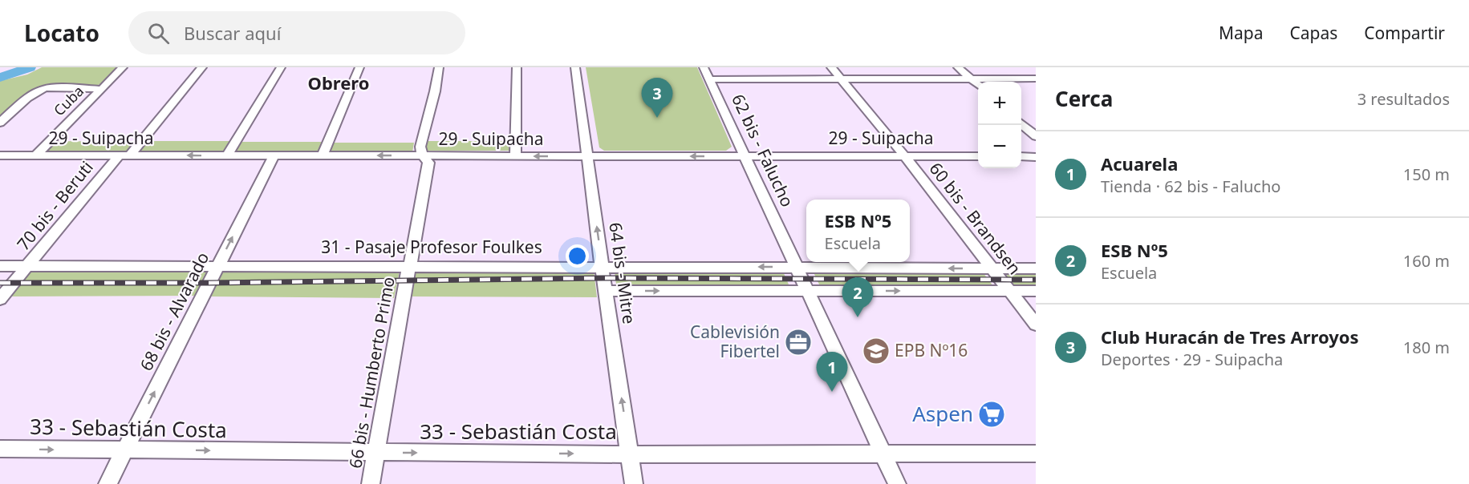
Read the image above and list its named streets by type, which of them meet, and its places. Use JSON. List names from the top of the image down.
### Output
{
  "streets": {
    "street": [
      "Cuba",
      "29 - Suipacha",
      "62 bis - Falucho",
      "70 bis - Beruti",
      "60 bis - Brandsen",
      "31 - Pasaje Profesor Foulkes",
      "64 bis - Mitre",
      "68 bis - Alvarado",
      "66 bis - Humberto Primo",
      "33 - Sebastián Costa"
    ]
  },
  "crossings": [
    ["Cuba", "29 - Suipacha"],
    ["29 - Suipacha", "62 bis - Falucho"],
    ["29 - Suipacha", "70 bis - Beruti"],
    ["29 - Suipacha", "60 bis - Brandsen"],
    ["29 - Suipacha", "64 bis - Mitre"],
    ["29 - Suipacha", "68 bis - Alvarado"],
    ["29 - Suipacha", "66 bis - Humberto Primo"],
    ["62 bis - Falucho", "31 - Pasaje Profesor Foulkes"],
    ["62 bis - Falucho", "33 - Sebastián Costa"],
    ["70 bis - Beruti", "31 - Pasaje Profesor Foulkes"],
    ["60 bis - Brandsen", "31 - Pasaje Profesor Foulkes"],
    ["31 - Pasaje Profesor Foulkes", "64 bis - Mitre"],
    ["31 - Pasaje Profesor Foulkes", "68 bis - Alvarado"],
    ["31 - Pasaje Profesor Foulkes", "66 bis - Humberto Primo"],
    ["64 bis - Mitre", "33 - Sebastián Costa"],
    ["68 bis - Alvarado", "33 - Sebastián Costa"],
    ["66 bis - Humberto Primo", "33 - Sebastián Costa"]
  ],
  "one_way": [
    "29 - Suipacha",
    "64 bis - Mitre",
    "68 bis - Alvarado",
    "33 - Sebastián Costa"
  ],
  "districts": ["Obrero"],
  "places": {
    "office": ["Cablevisión Fibertel"],
    "school or university": ["EPB Nº16"],
    "supermarket": ["Aspen"]
  },
  "page": {
    "header": "Locato",
    "search": "Buscar aquí",
    "nav": ["Mapa", "Capas", "Compartir"],
    "heading": ["Cerca", "3 resultados"],
    "pins": ["3", "2", "1"],
    "map_buttons": ["+", "−"],
    "list": [
      {
        "mark": "1",
        "name": "Acuarela",
        "note": "Tienda · 62 bis - Falucho",
        "value": "150 m"
      },
      {
        "mark": "2",
        "name": "ESB Nº5",
        "note": "Escuela",
        "value": "160 m"
      },
      {
        "mark": "3",
        "name": "Club Huracán de Tres Arroyos",
        "note": "Deportes · 29 - Suipacha",
        "value": "180 m"
      }
    ],
    "popup": ["ESB Nº5", "Escuela"]
  }
}
